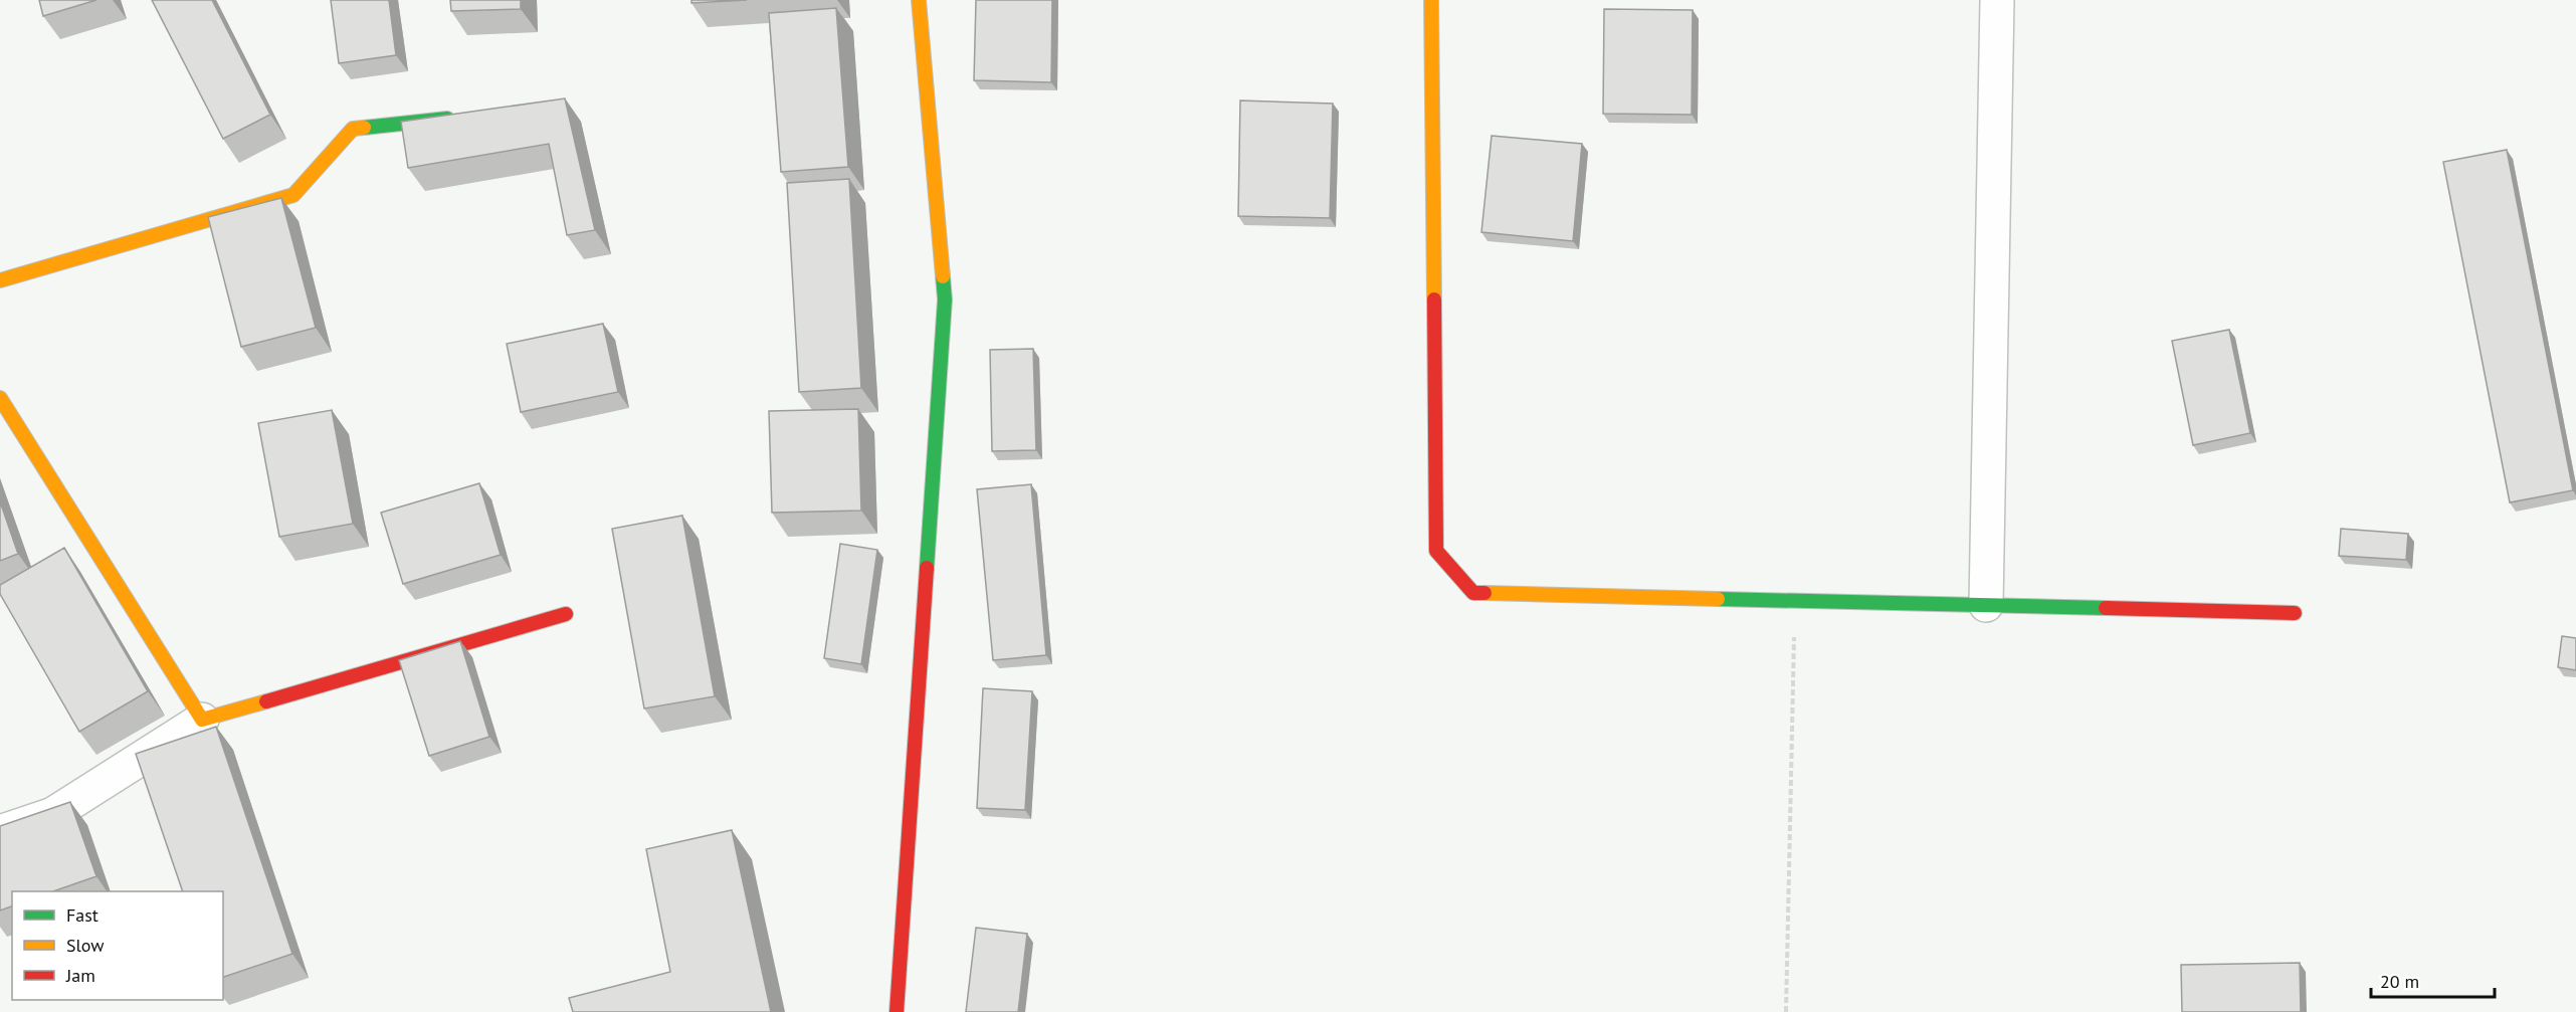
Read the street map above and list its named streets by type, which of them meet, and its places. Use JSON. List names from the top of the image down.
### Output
{
  "legend": ["Fast", "Slow", "Jam"],
  "scale_bar": "20 m"
}
